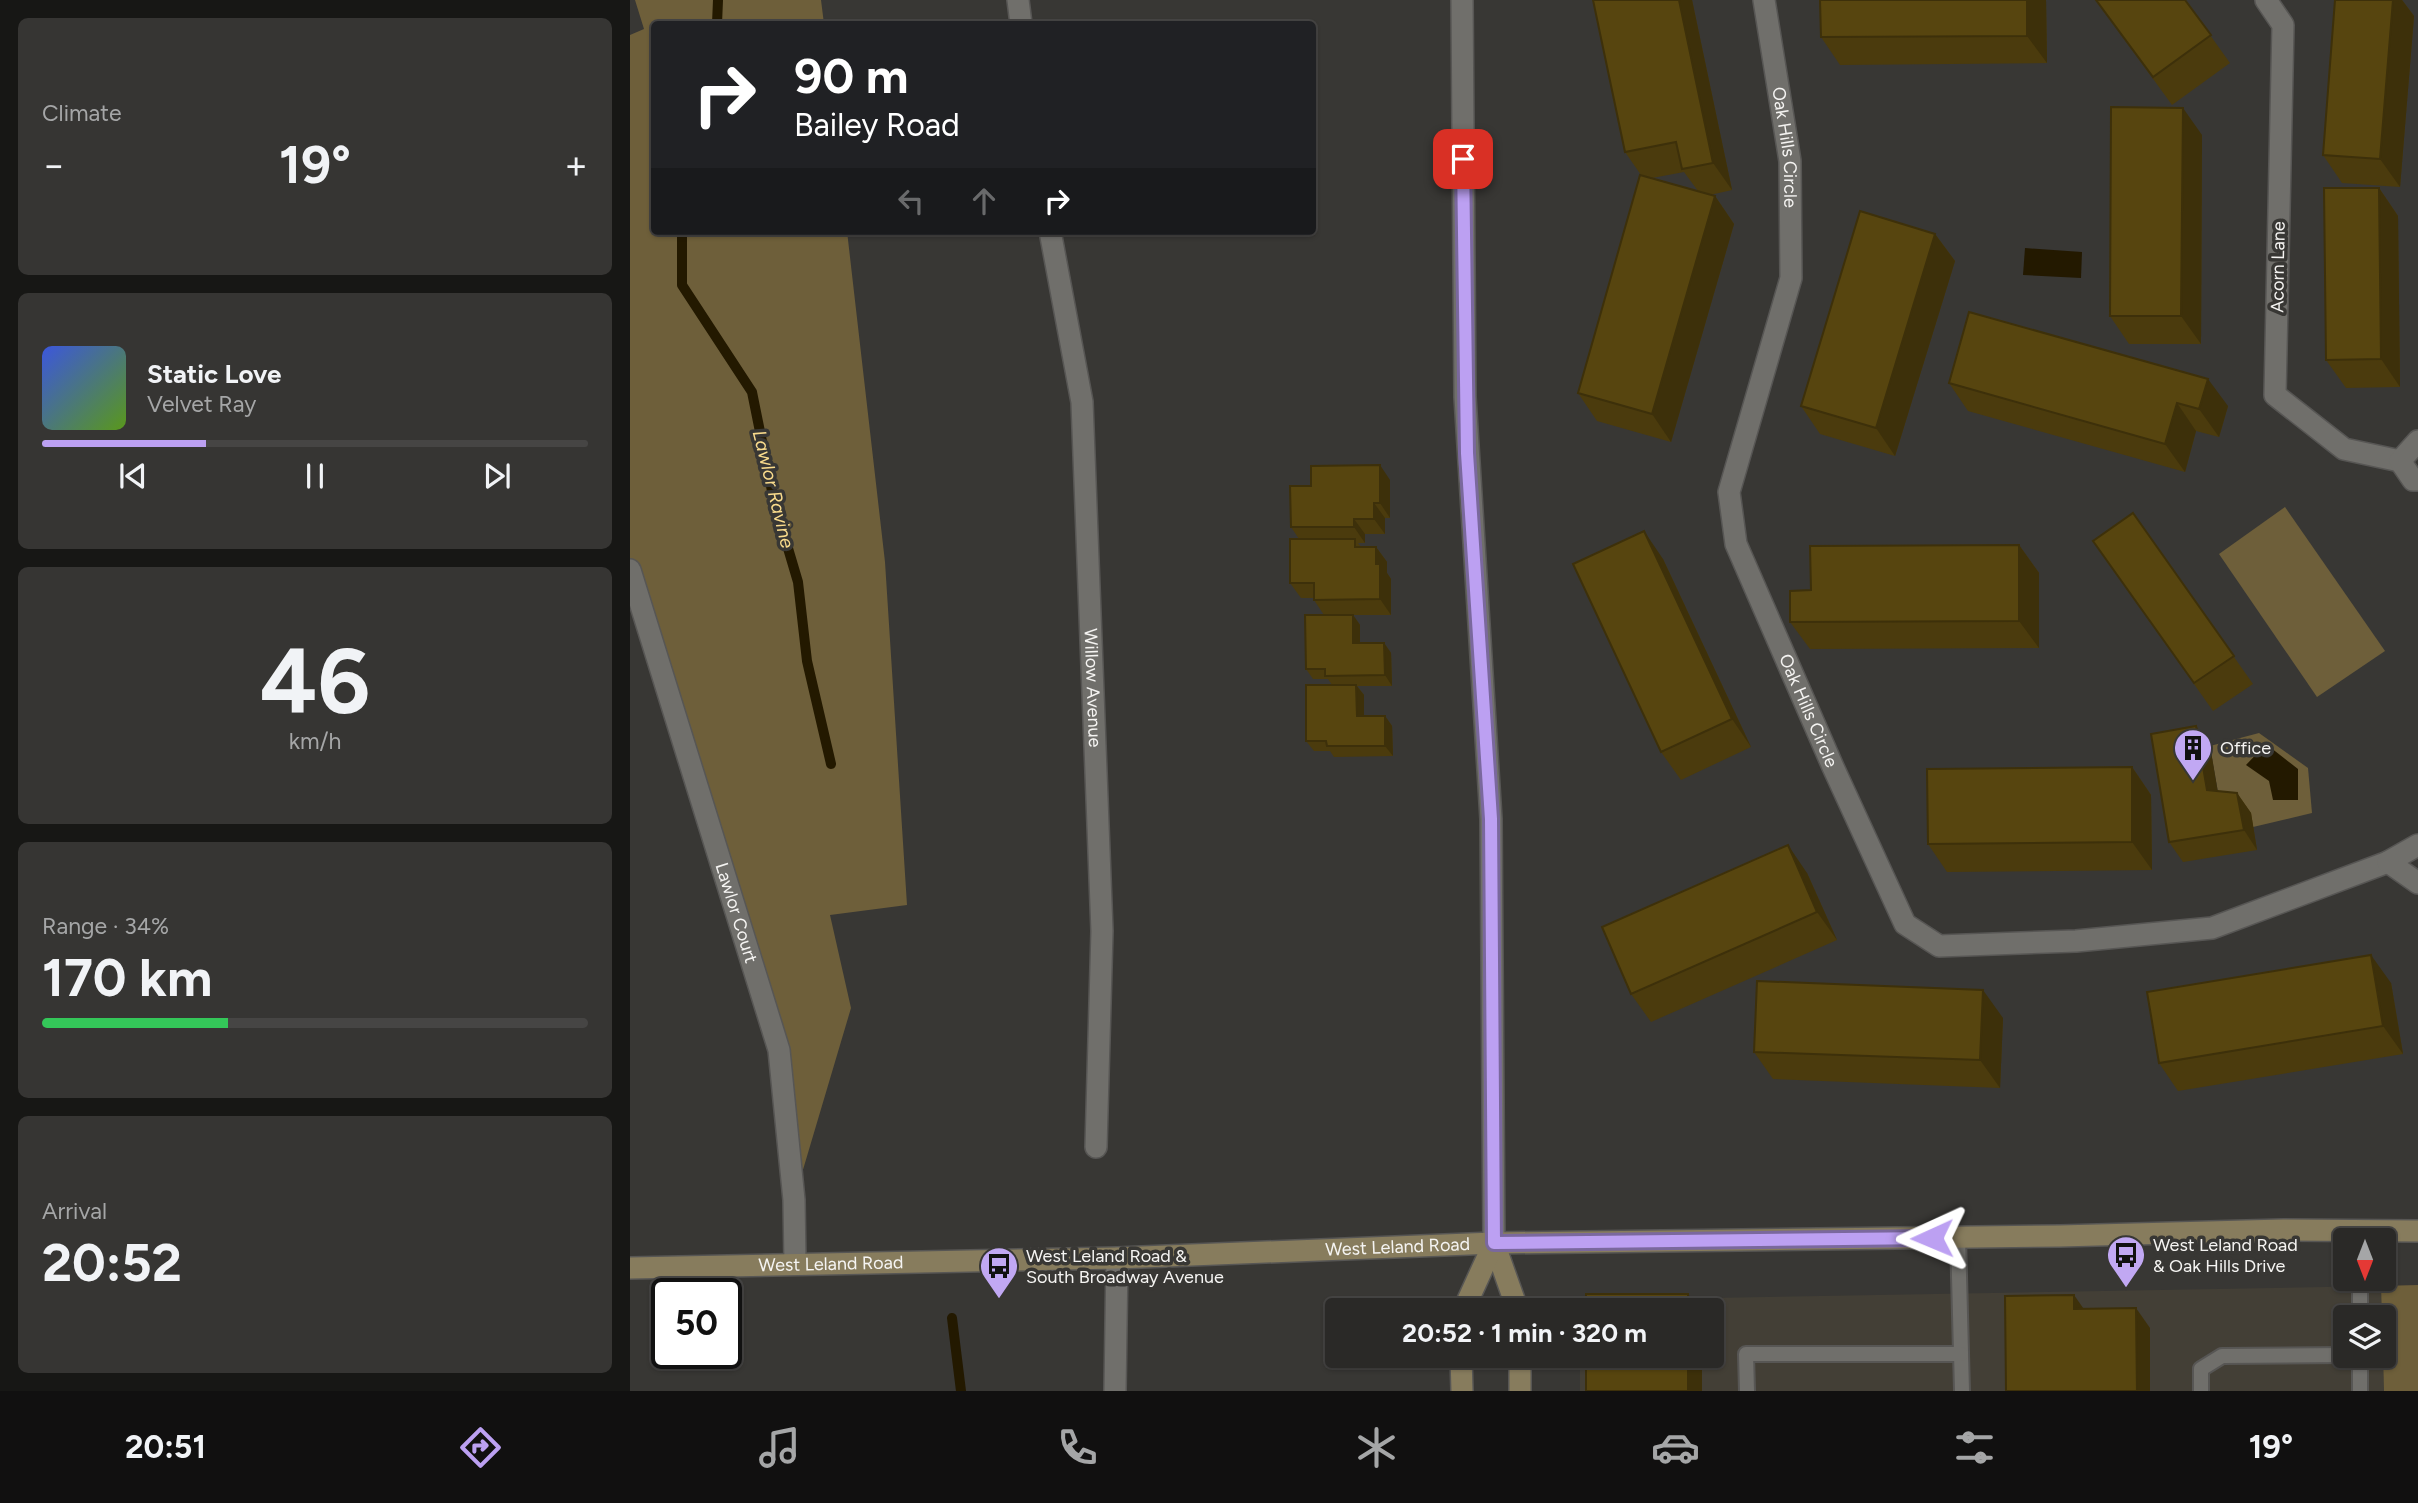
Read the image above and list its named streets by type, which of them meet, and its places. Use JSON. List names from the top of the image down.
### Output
{
  "streets": {
    "main road": ["West Leland Road"],
    "street": [
      "Oak Hills Circle",
      "Acorn Lane",
      "Willow Avenue",
      "Lawlor Court"
    ]
  },
  "crossings": [
    ["Lawlor Court", "West Leland Road"]
  ],
  "water": ["Lawlor Ravine"],
  "places": {
    "building": ["Office"],
    "bus stop": ["West Leland Road & Oak Hills Drive", "West Leland Road & South Broadway Avenue"]
  },
  "north": "bottom",
  "page": {
    "tile": [
      "Climate",
      ["46", "km/h"],
      ["Range · 34%", "170 km"],
      ["Arrival", "20:52"]
    ],
    "turn": ["90 m", "Bailey Road"],
    "heat": ["−", "19°", "+"],
    "song": ["Static Love", "Velvet Ray"],
    "limit": "50",
    "trip": "20:52 · 1 min · 320 m",
    "tabs": ["20:51", "19°"]
  }
}
